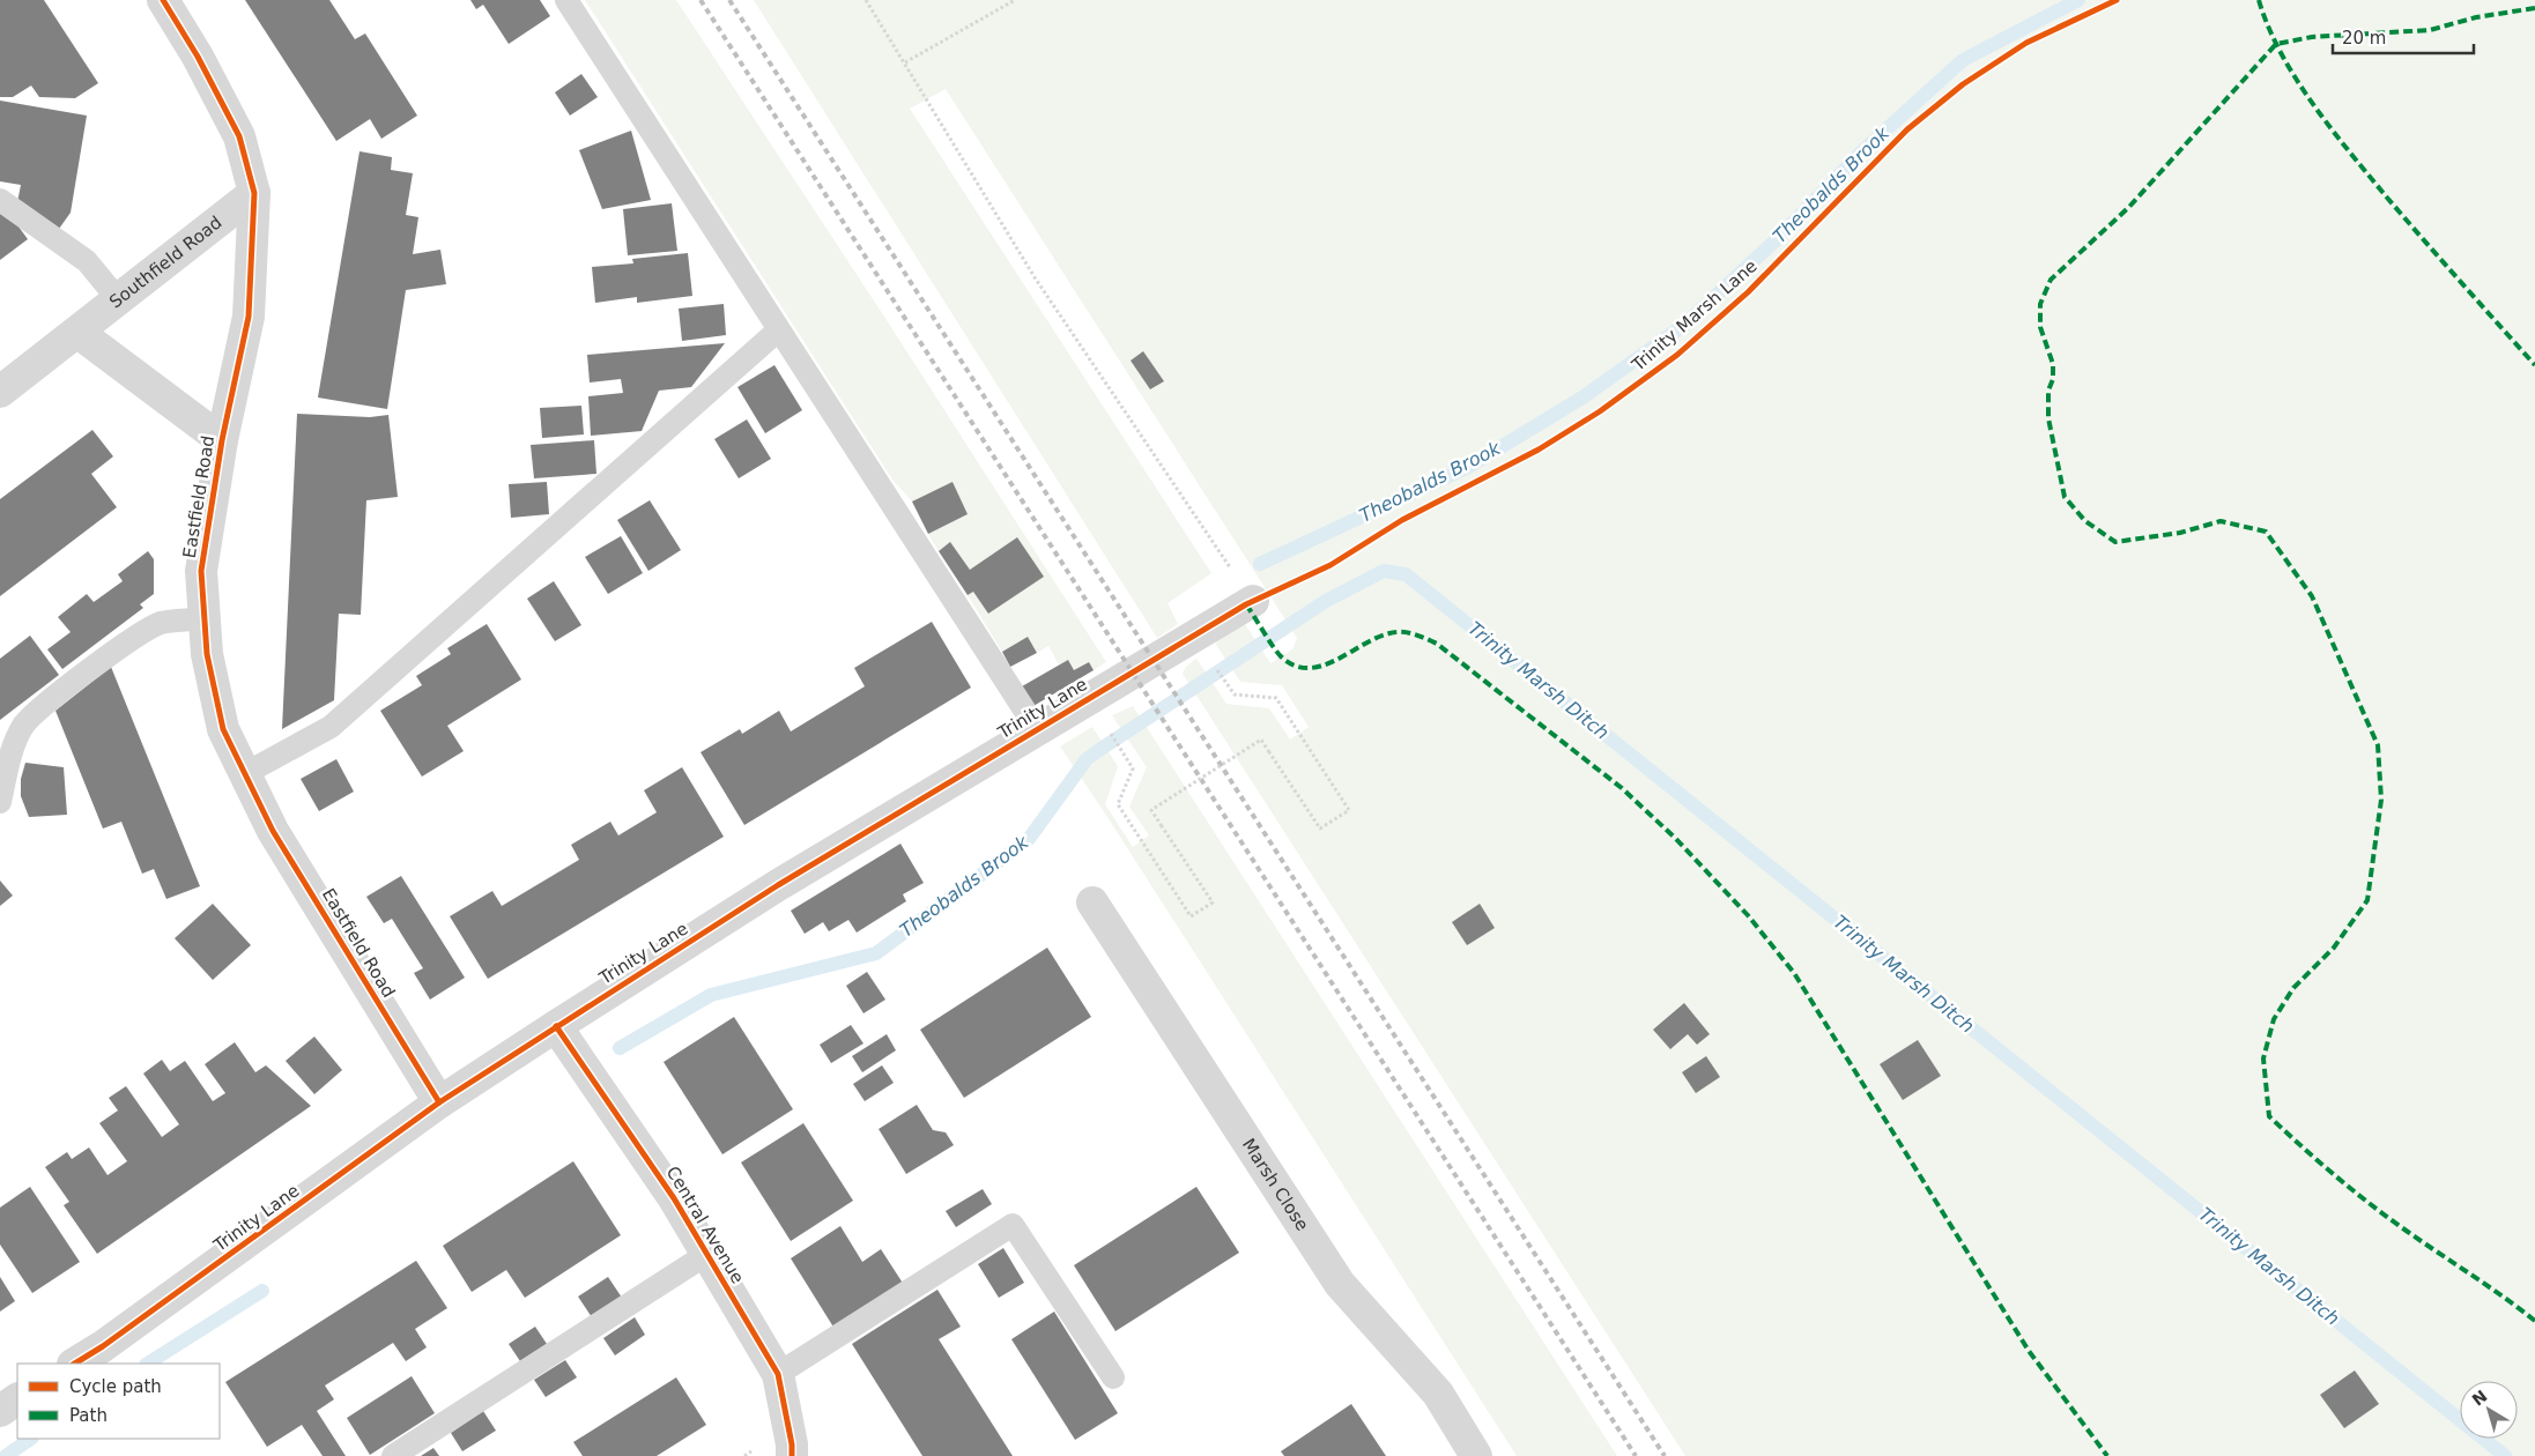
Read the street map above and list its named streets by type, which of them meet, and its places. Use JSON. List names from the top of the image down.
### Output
{
  "streets": {
    "street": [
      "Southfield Road",
      "Eastfield Road",
      "Trinity Lane",
      "Marsh Close",
      "Central Avenue"
    ],
    "cycle path": ["Trinity Marsh Lane"]
  },
  "crossings": [
    ["Southfield Road", "Eastfield Road"],
    ["Eastfield Road", "Trinity Lane"],
    ["Trinity Lane", "Central Avenue"]
  ],
  "water": ["Theobalds Brook", "Trinity Marsh Ditch"],
  "legend": ["Cycle path", "Path"],
  "scale_bar": "20 m",
  "north": "top left"
}
